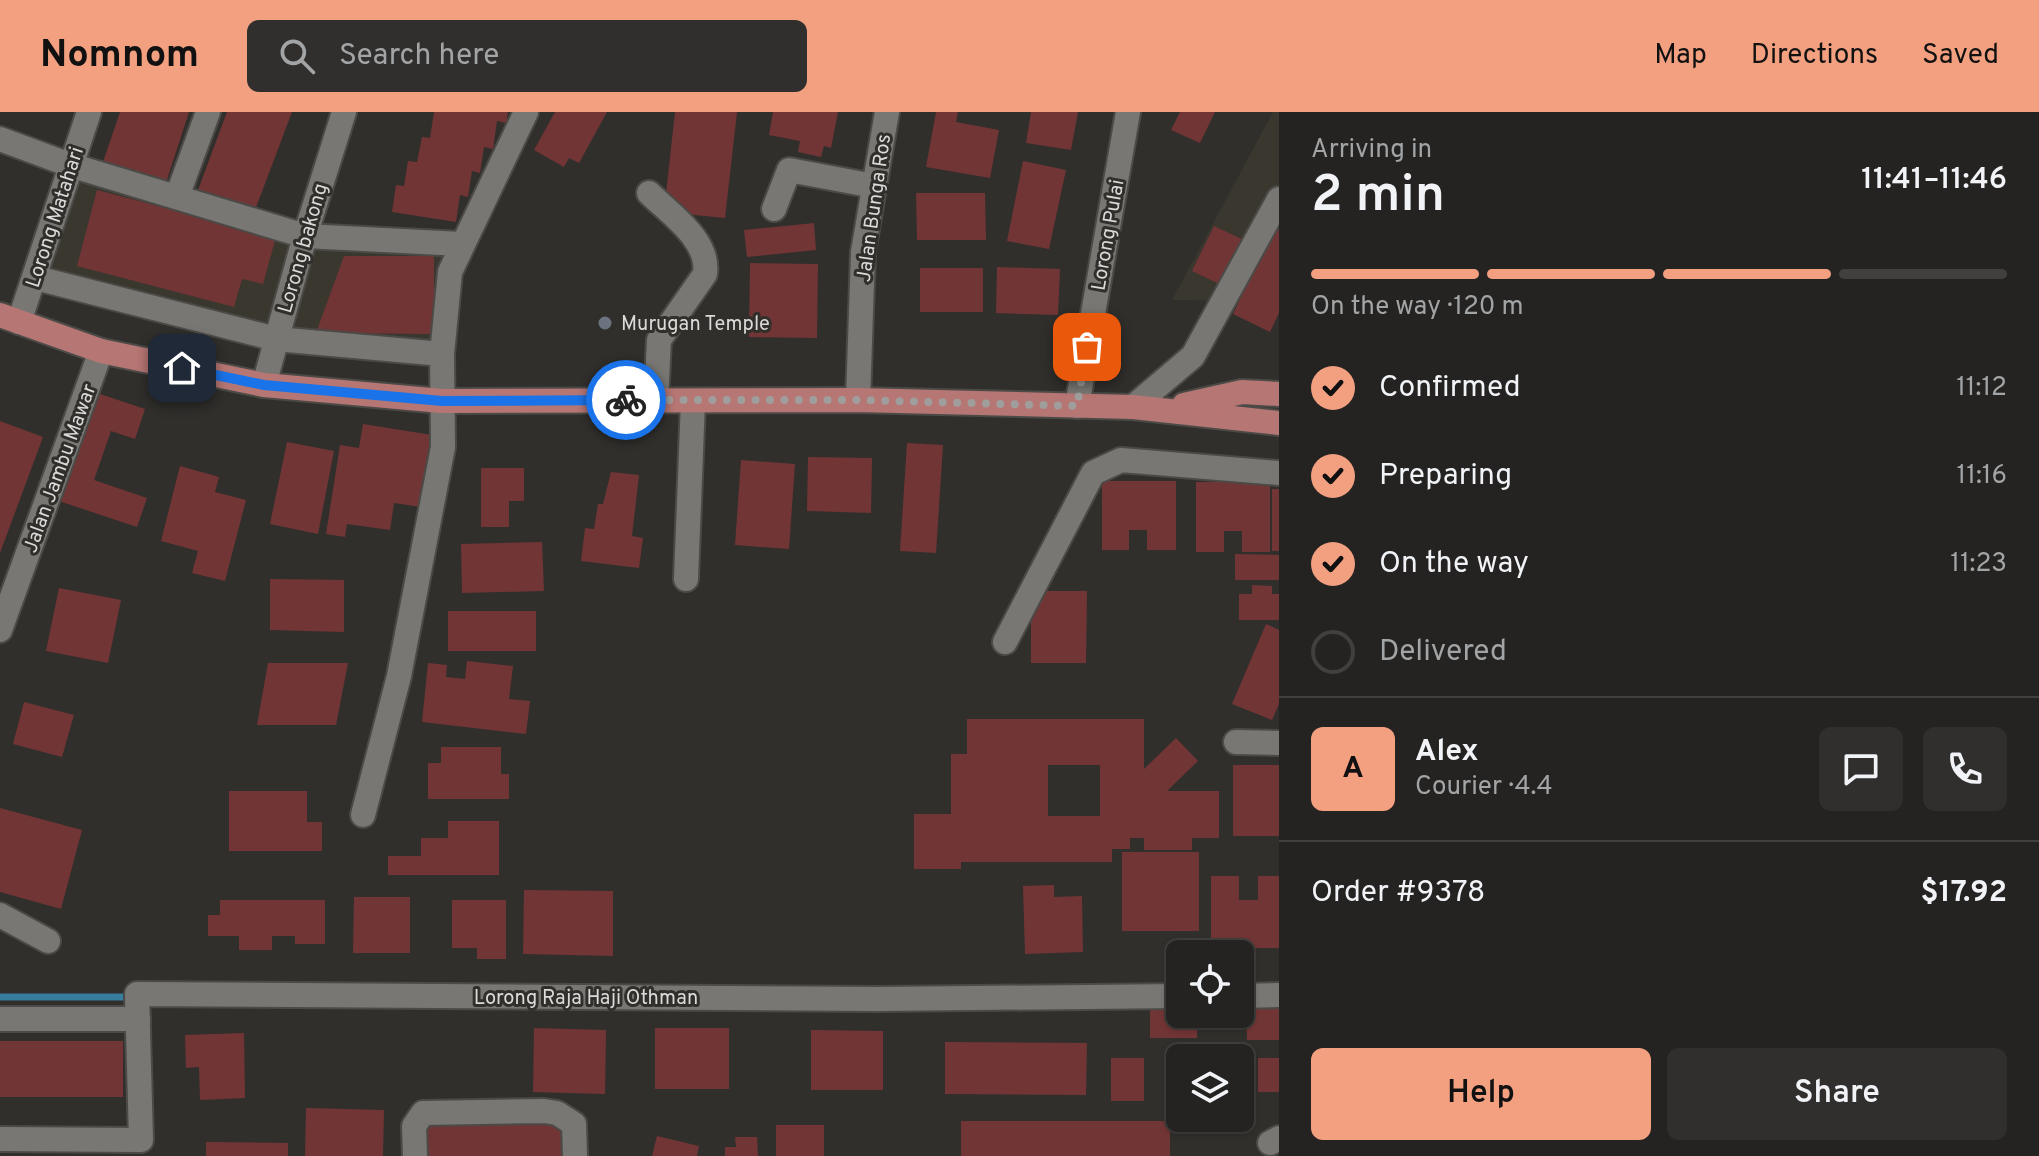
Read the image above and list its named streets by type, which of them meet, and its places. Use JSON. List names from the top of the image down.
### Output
{
  "streets": {
    "street": [
      "Jalan Bunga Ros",
      "Lorong Matahari",
      "Lorong Pulai",
      "Lorong bakong",
      "Jalan Jambu Mawar",
      "Lorong Raja Haji Othman"
    ]
  },
  "places": ["Murugan Temple"],
  "page": {
    "header": "Nomnom",
    "search": "Search here",
    "nav": ["Map", "Directions", "Saved"],
    "heading": ["2 min", "Arriving in", "11:41–11:46"],
    "panel": [
      "Alex",
      "Courier · 4.4",
      "Order #9378",
      "$17.92"
    ],
    "bar": "On the way · 120 m",
    "list": [
      ["Confirmed", "11:12"],
      ["Preparing", "11:16"],
      ["On the way", "11:23"],
      "Delivered"
    ],
    "round": "A",
    "buttons": ["Help", "Share"]
  }
}
